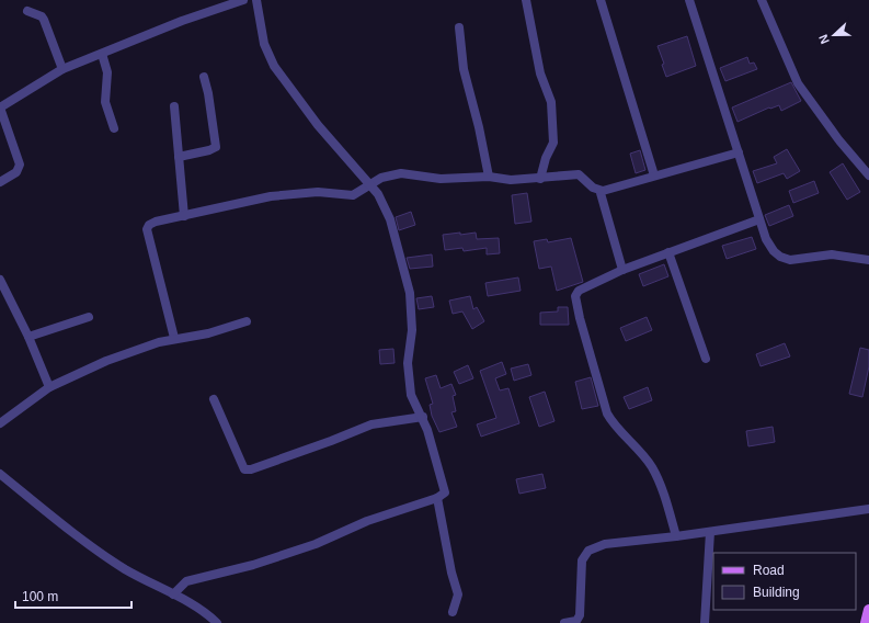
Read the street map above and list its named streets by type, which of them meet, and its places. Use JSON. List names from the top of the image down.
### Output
{
  "legend": ["Road", "Building"],
  "scale_bar": "100 m",
  "north": "left"
}
